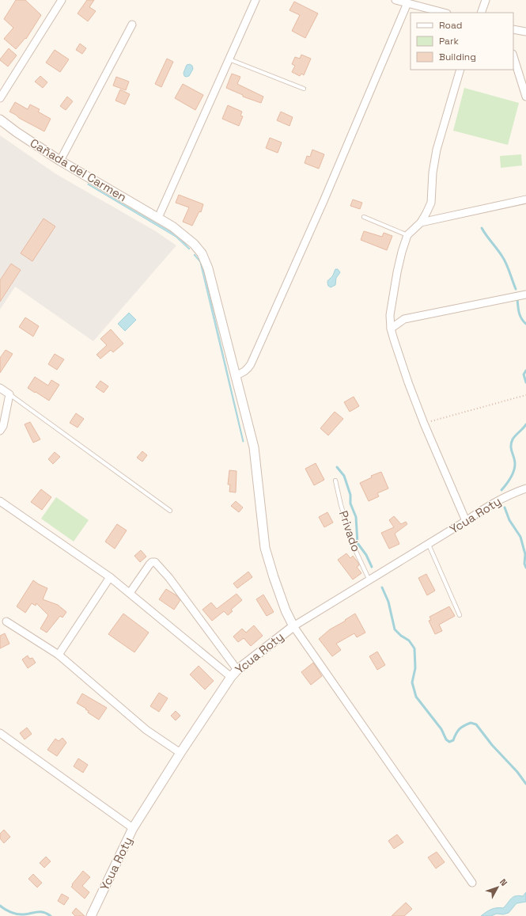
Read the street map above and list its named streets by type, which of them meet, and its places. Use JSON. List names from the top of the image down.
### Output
{
  "streets": {
    "street": ["Cañada del Carmen", "Ycua Roty"],
    "lane": ["Privado"]
  },
  "crossings": [
    ["Cañada del Carmen", "Ycua Roty"],
    ["Ycua Roty", "Privado"]
  ],
  "legend": ["Road", "Park", "Building"],
  "north": "top right"
}
